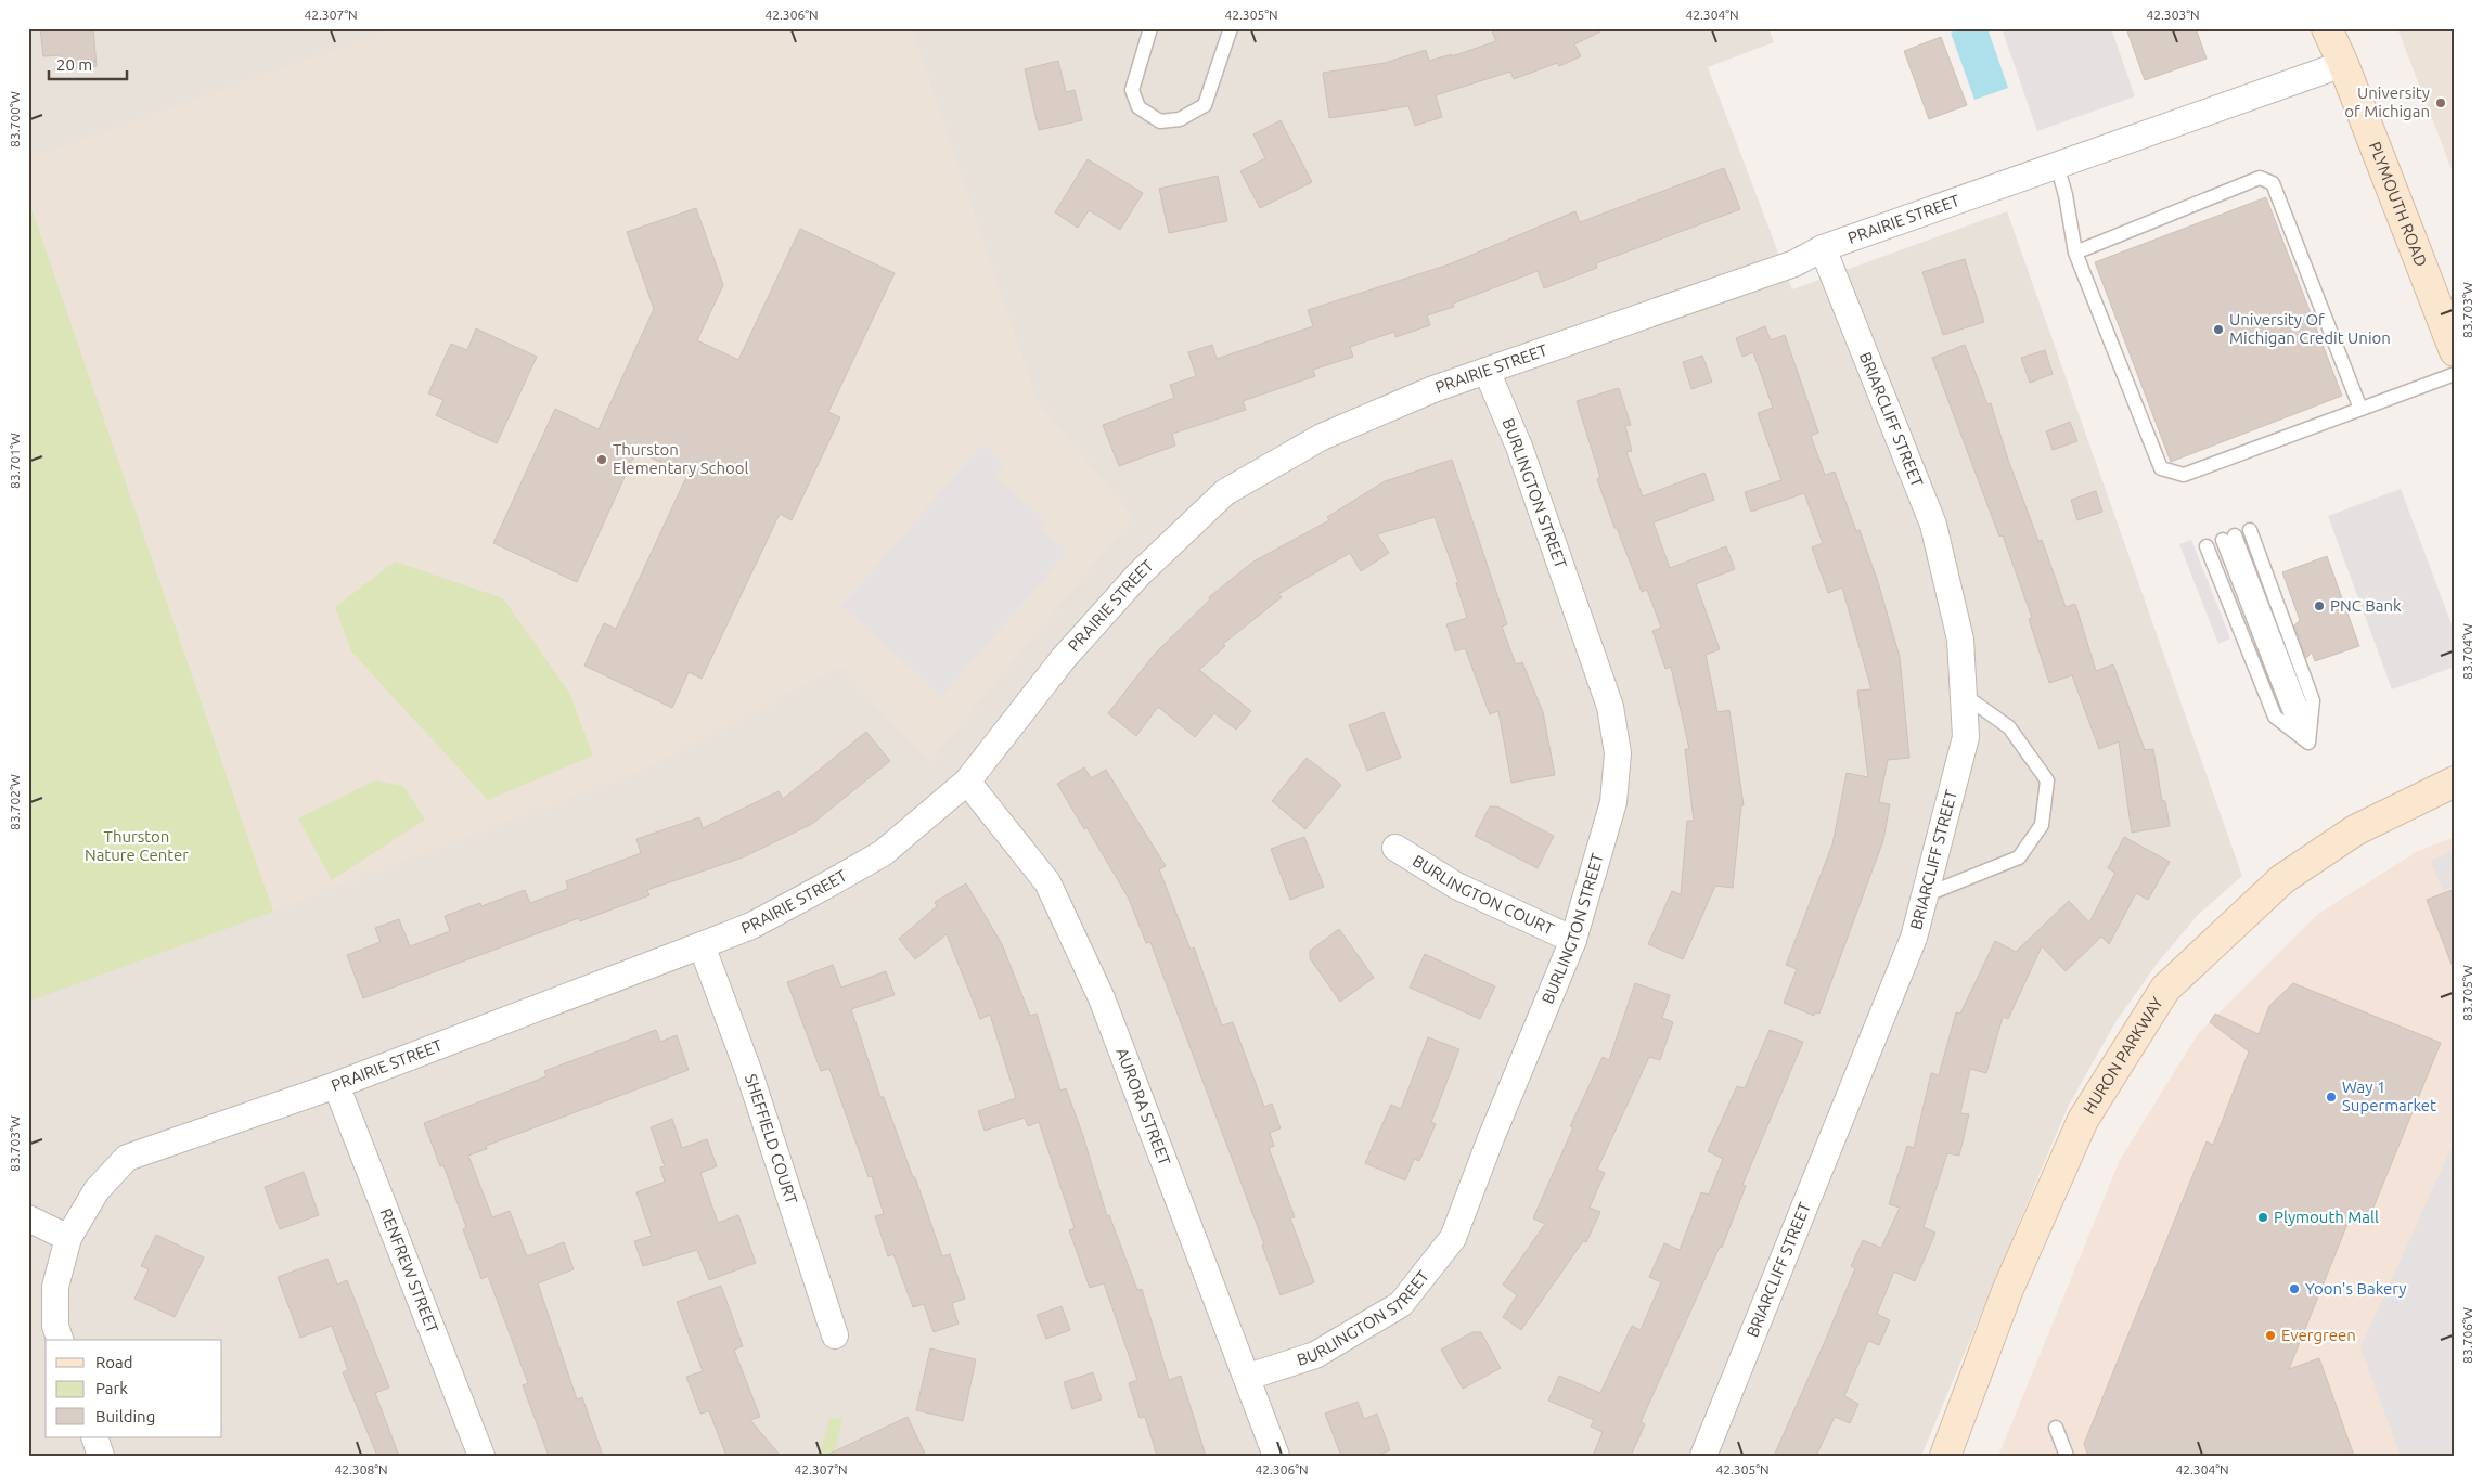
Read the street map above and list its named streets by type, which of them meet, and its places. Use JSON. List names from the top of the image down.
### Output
{
  "streets": {
    "main road": ["PLYMOUTH ROAD", "HURON PARKWAY"],
    "street": [
      "PRAIRIE STREET",
      "BRIARCLIFF STREET",
      "BURLINGTON STREET",
      "BURLINGTON COURT",
      "AURORA STREET",
      "SHEFFIELD COURT",
      "RENFREW STREET"
    ]
  },
  "crossings": [
    ["PLYMOUTH ROAD", "PRAIRIE STREET"],
    ["PRAIRIE STREET", "BRIARCLIFF STREET"],
    ["PRAIRIE STREET", "BURLINGTON STREET"],
    ["PRAIRIE STREET", "AURORA STREET"],
    ["PRAIRIE STREET", "SHEFFIELD COURT"],
    ["PRAIRIE STREET", "RENFREW STREET"],
    ["BURLINGTON STREET", "BURLINGTON COURT"],
    ["BURLINGTON STREET", "AURORA STREET"]
  ],
  "parks": ["Thurston Nature Center"],
  "places": [
    "University of Michigan",
    "University Of Michigan Credit Union",
    "Thurston Elementary School",
    "PNC Bank",
    "Way 1 Supermarket",
    "Plymouth Mall",
    "Yoon's Bakery",
    "Evergreen"
  ],
  "legend": ["Road", "Park", "Building"],
  "scale_bar": "20 m",
  "coordinates": [
    "42.307°N",
    "42.306°N",
    "42.305°N",
    "42.304°N",
    "42.303°N",
    "83.700°W",
    "83.703°W",
    "83.701°W",
    "83.704°W",
    "83.702°W",
    "83.705°W",
    "83.706°W",
    "42.308°N"
  ]
}
